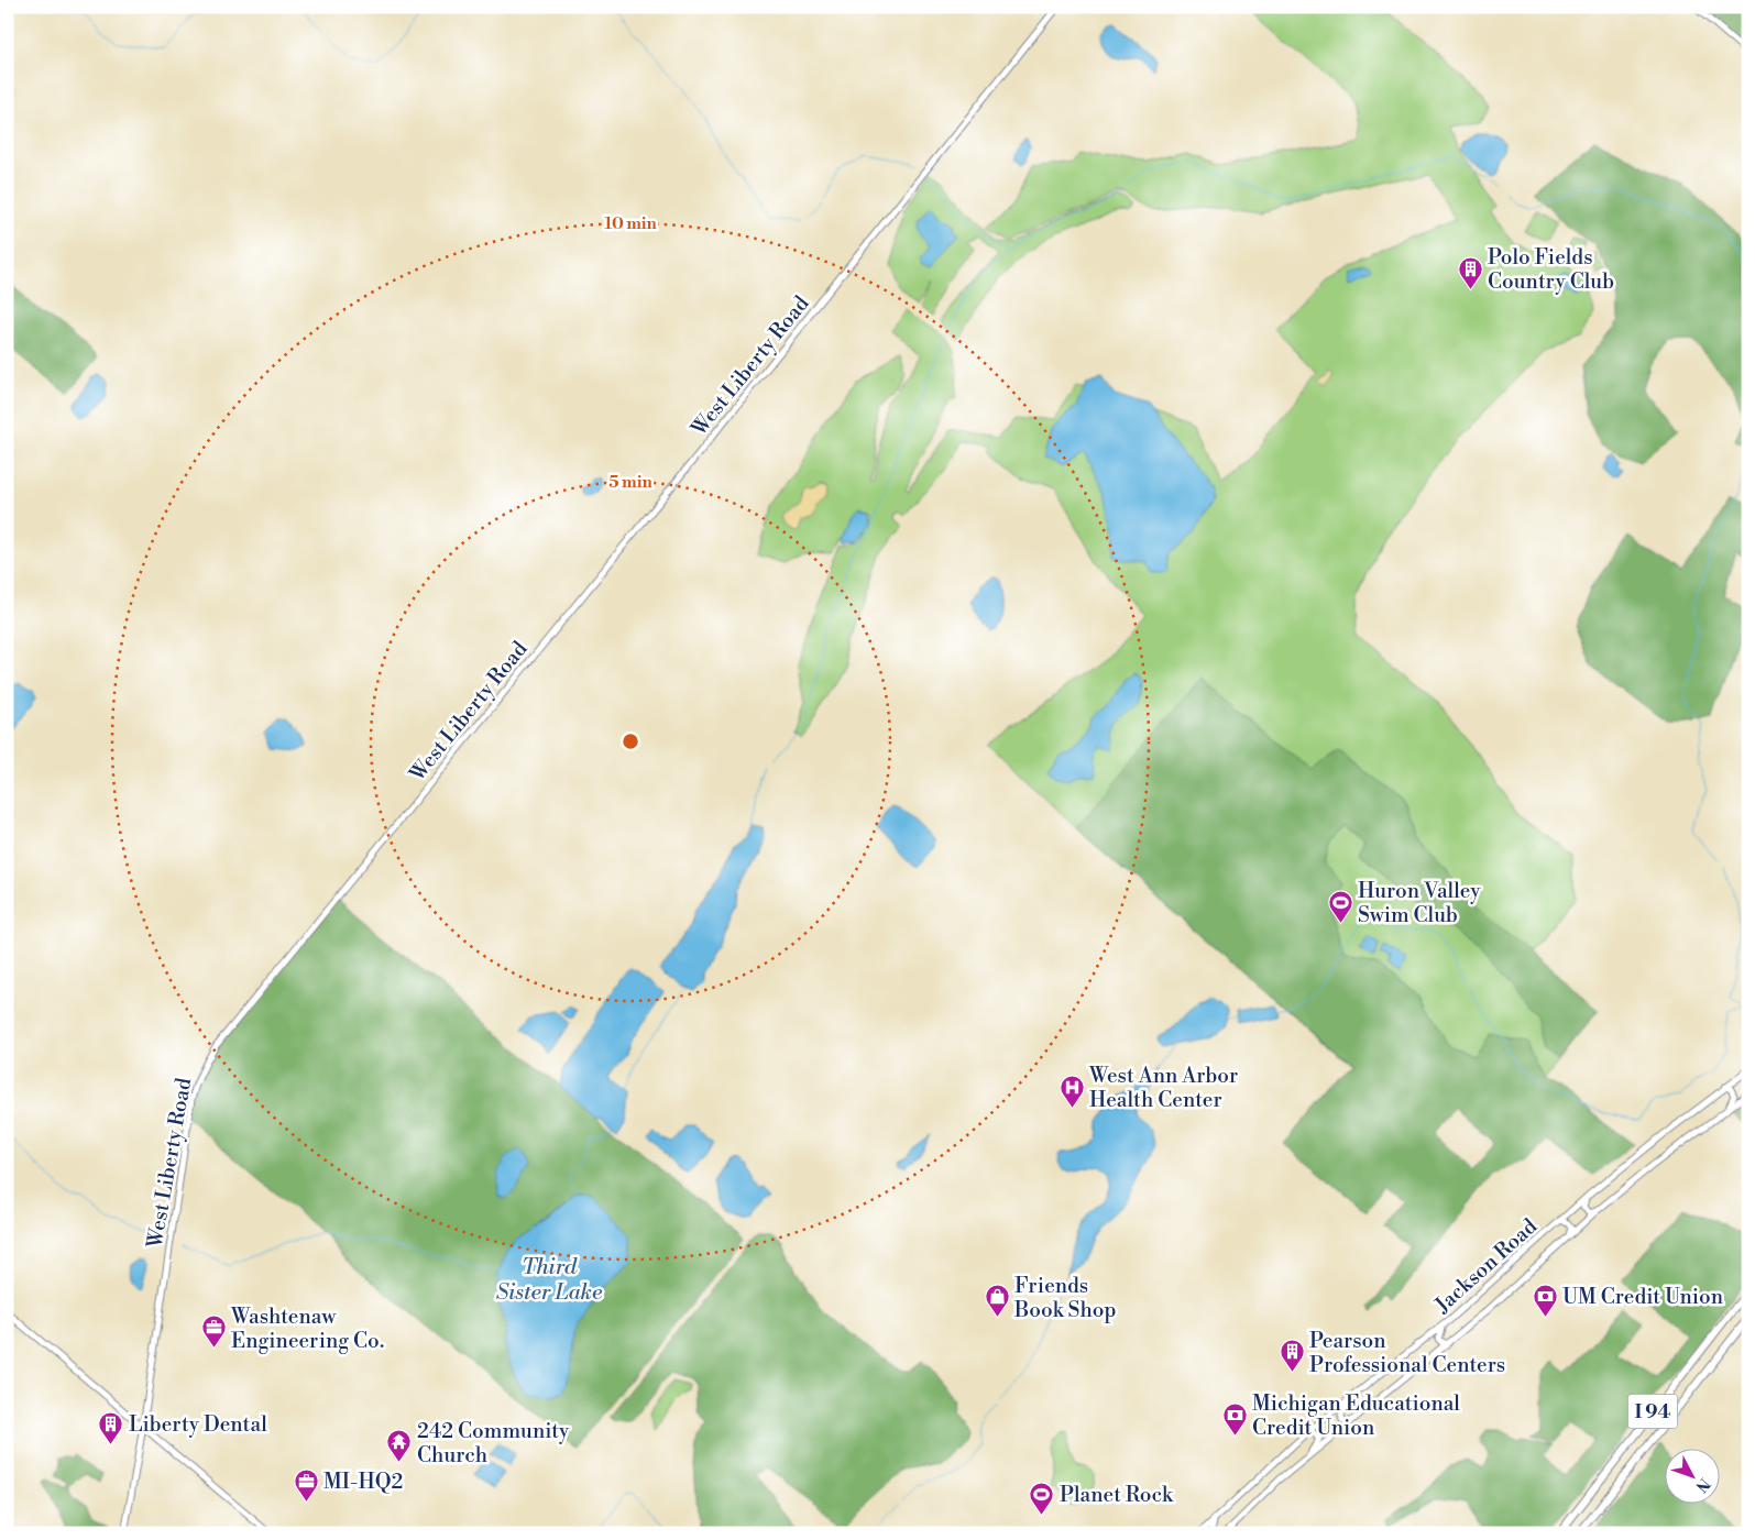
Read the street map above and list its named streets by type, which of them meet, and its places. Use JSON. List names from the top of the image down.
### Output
{
  "streets": {
    "highway": ["I 94"],
    "main road": ["West Liberty Road", "Jackson Road"]
  },
  "water": ["Third Sister Lake"],
  "places": {
    "building": ["Polo Fields Country Club", "Pearson Professional Centers", "Liberty Dental"],
    "sports": ["Huron Valley Swim Club", "Planet Rock"],
    "hospital": ["West Ann Arbor Health Center"],
    "bank": ["UM Credit Union", "Michigan Educational Credit Union"],
    "shop": ["Friends Book Shop"],
    "office": ["Washtenaw Engineering Co.", "MI-HQ2"],
    "temple": ["242 Community Church"]
  },
  "north": "bottom right",
  "rings": ["10 min", "5 min"]
}
